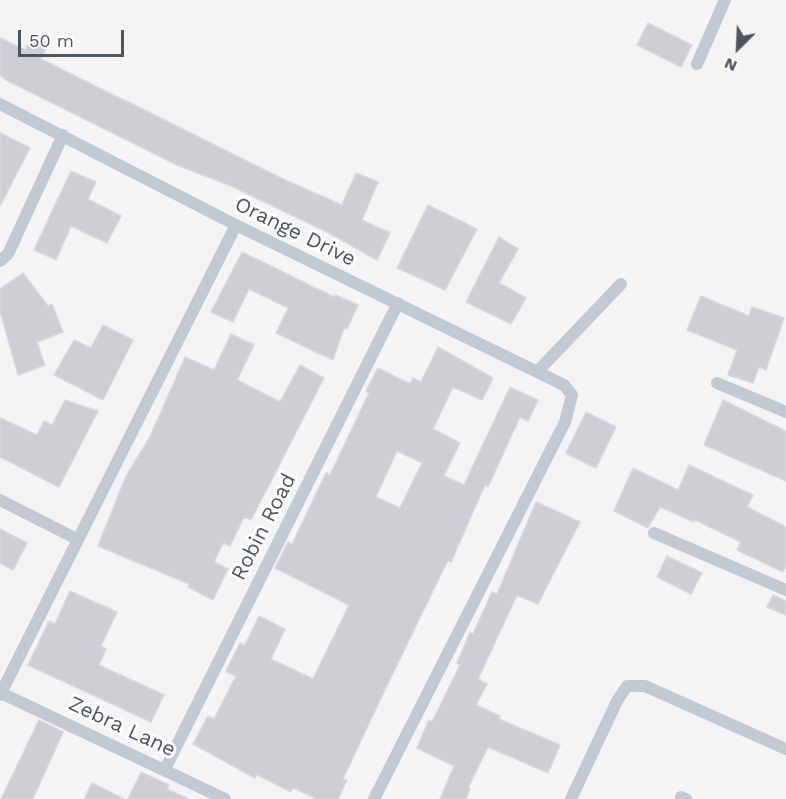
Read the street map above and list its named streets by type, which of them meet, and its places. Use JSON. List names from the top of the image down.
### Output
{
  "streets": {
    "street": ["Orange Drive", "Robin Road", "Zebra Lane"]
  },
  "crossings": [
    ["Orange Drive", "Robin Road"],
    ["Robin Road", "Zebra Lane"]
  ],
  "scale_bar": "50 m",
  "north": "bottom left"
}
